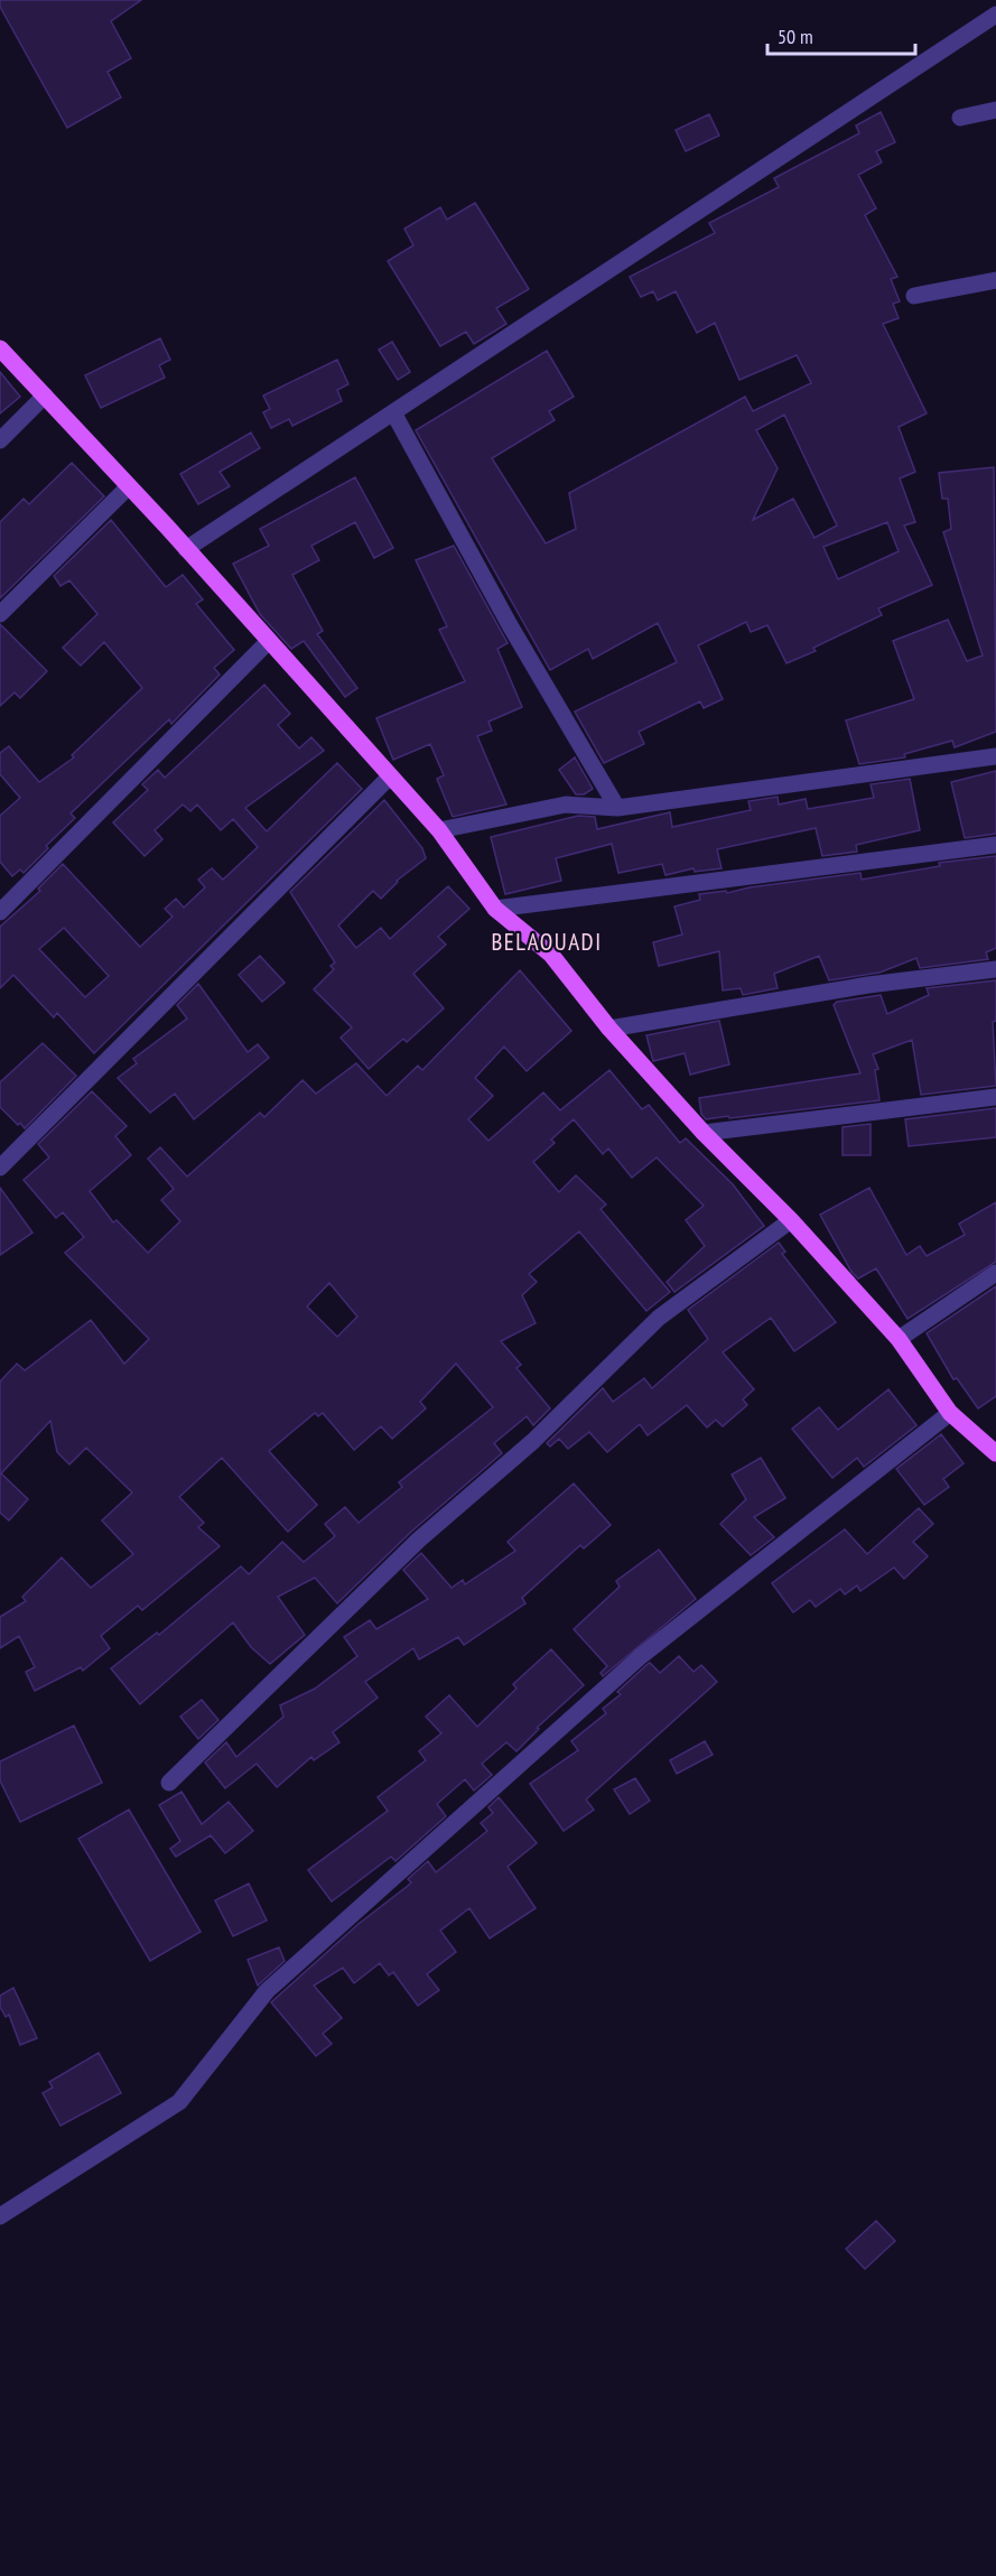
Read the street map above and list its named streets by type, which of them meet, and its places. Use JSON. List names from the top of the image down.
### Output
{
  "districts": ["BELAOUADI"],
  "scale_bar": "50 m"
}
